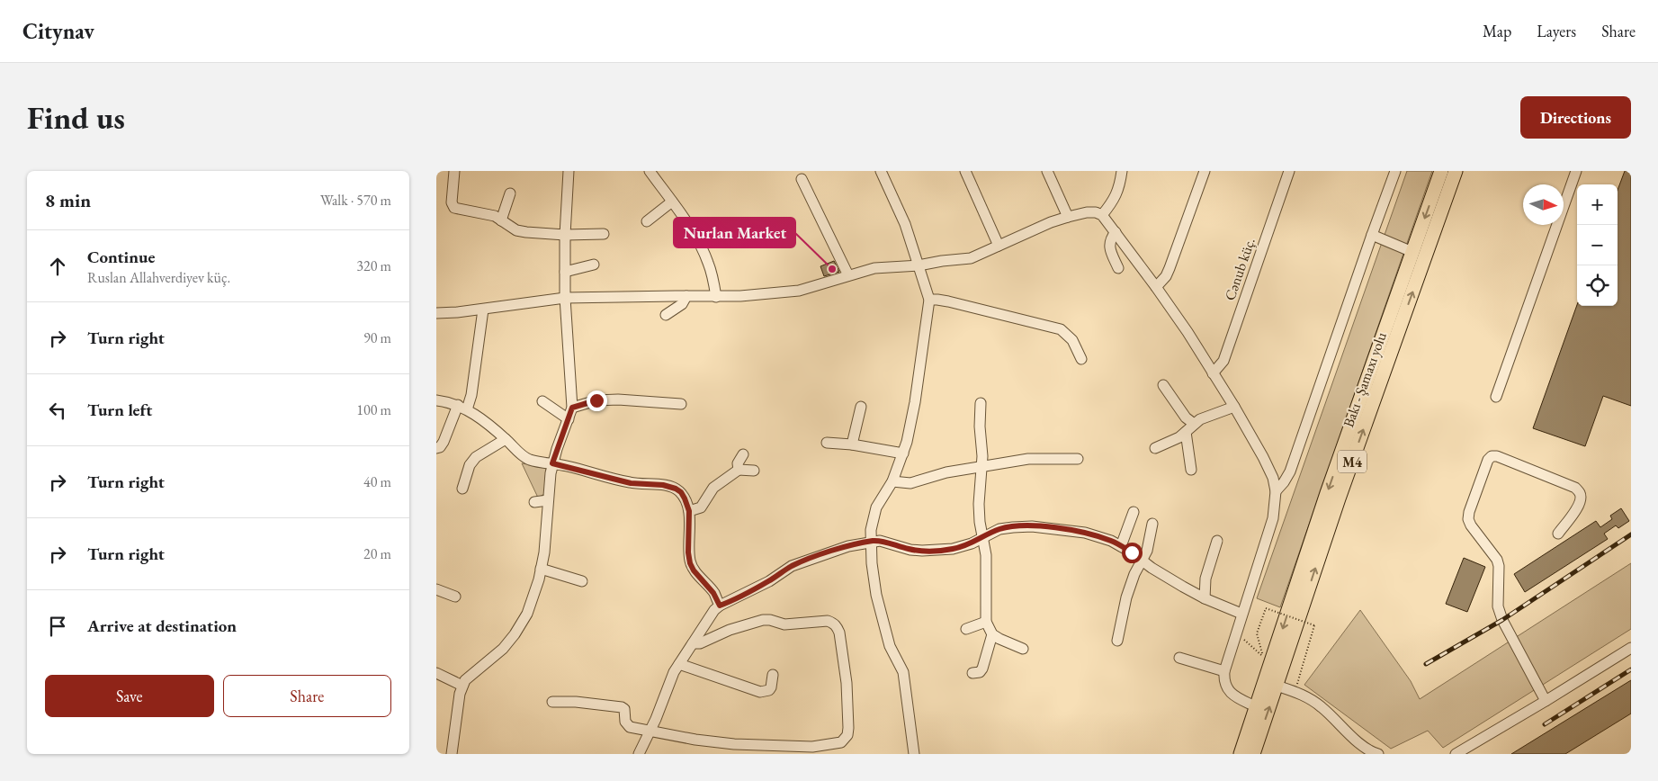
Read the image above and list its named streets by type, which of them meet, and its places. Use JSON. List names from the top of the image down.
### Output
{
  "streets": {
    "highway": ["Bakı - Şamaxı yolu", "M4"],
    "street": ["Cənub küç."]
  },
  "places": ["Nurlan Market"],
  "north": "right",
  "page": {
    "header": "Citynav",
    "nav": ["Map", "Layers", "Share"],
    "buttons": [
      "Directions",
      ["Save", "Share"]
    ],
    "title": "Find us",
    "heading": ["8 min", "Walk · 570 m"],
    "map_buttons": ["+", "−"],
    "list": [
      ["Continue", "Ruslan Allahverdiyev küç.", "320 m"],
      ["Turn right", "90 m"],
      ["Turn left", "100 m"],
      ["Turn right", "40 m"],
      ["Turn right", "20 m"],
      "Arrive at destination"
    ]
  }
}
